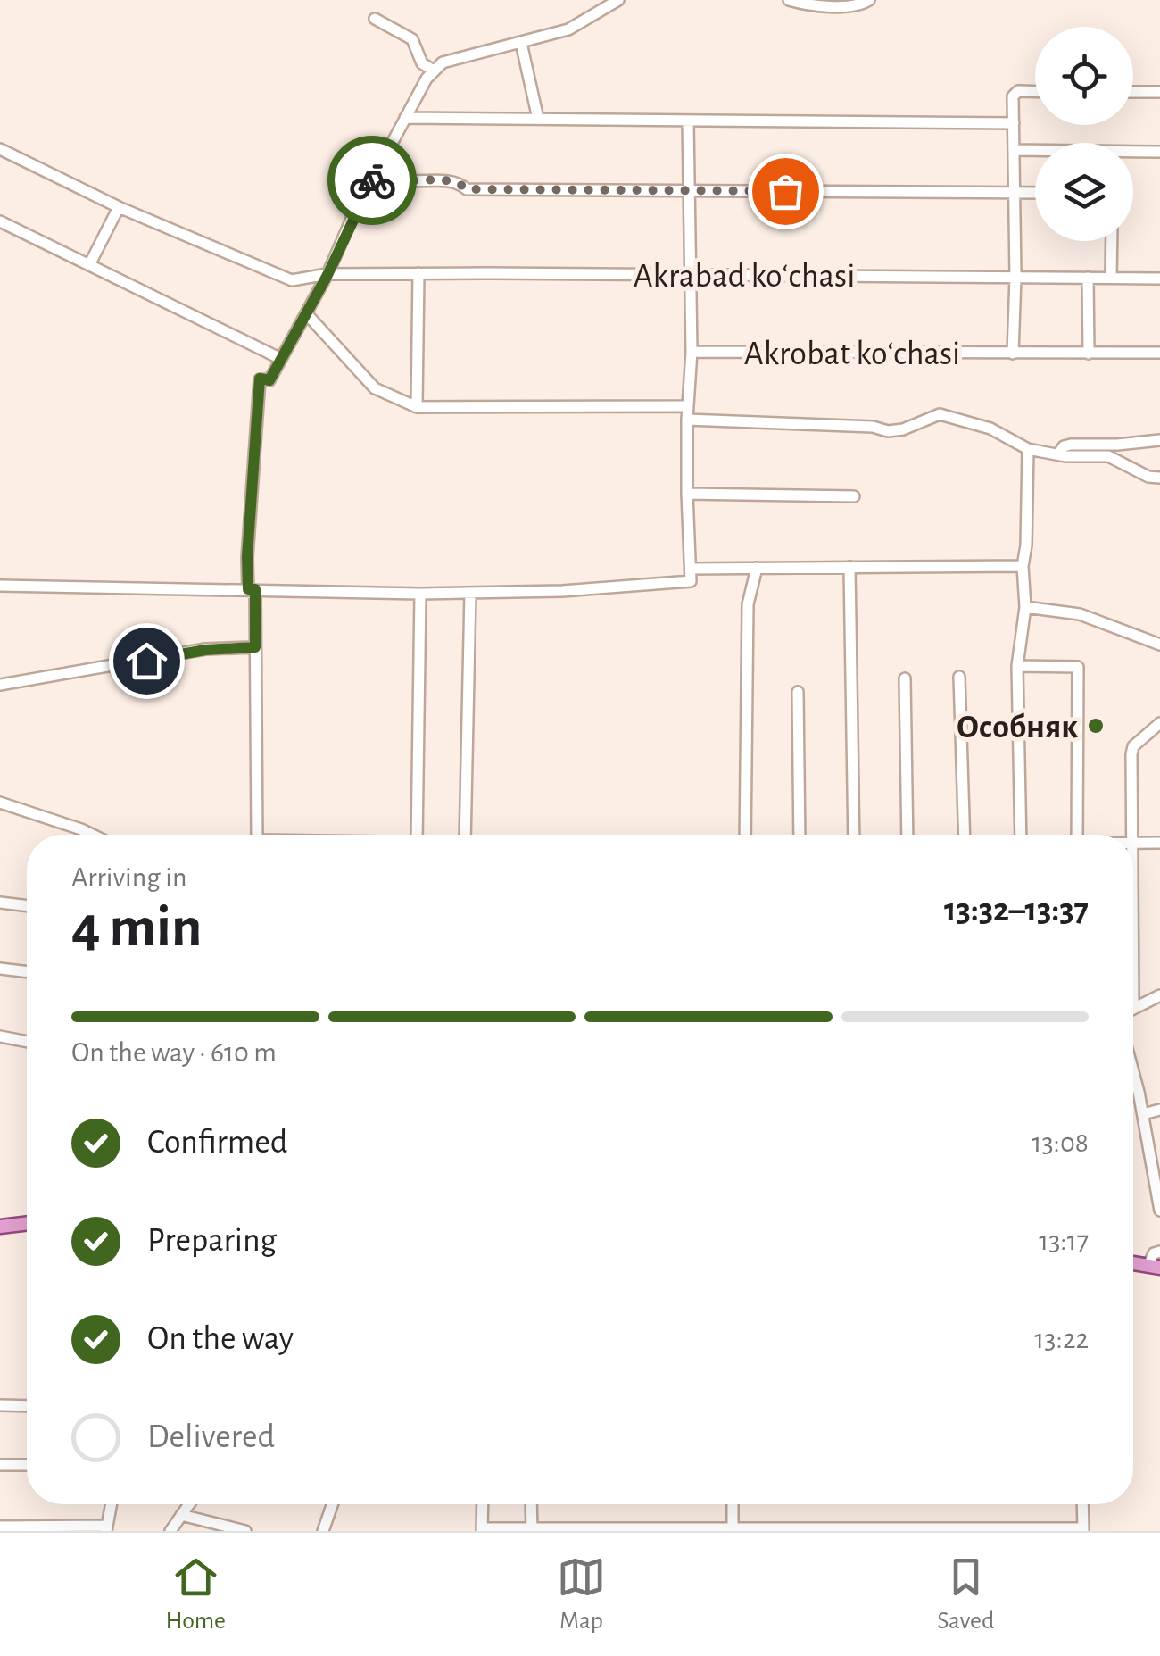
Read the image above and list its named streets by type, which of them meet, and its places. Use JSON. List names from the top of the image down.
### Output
{
  "streets": {
    "street": ["Akrabad koʻchasi", "Akrobat koʻchasi"]
  },
  "places": ["Особняк"],
  "page": {
    "heading": ["4 min", "Arriving in", "13:32–13:37"],
    "bar": "On the way · 610 m",
    "list": [
      ["Confirmed", "13:08"],
      ["Preparing", "13:17"],
      ["On the way", "13:22"],
      "Delivered"
    ],
    "tabs": ["Home", "Map", "Saved"]
  }
}
